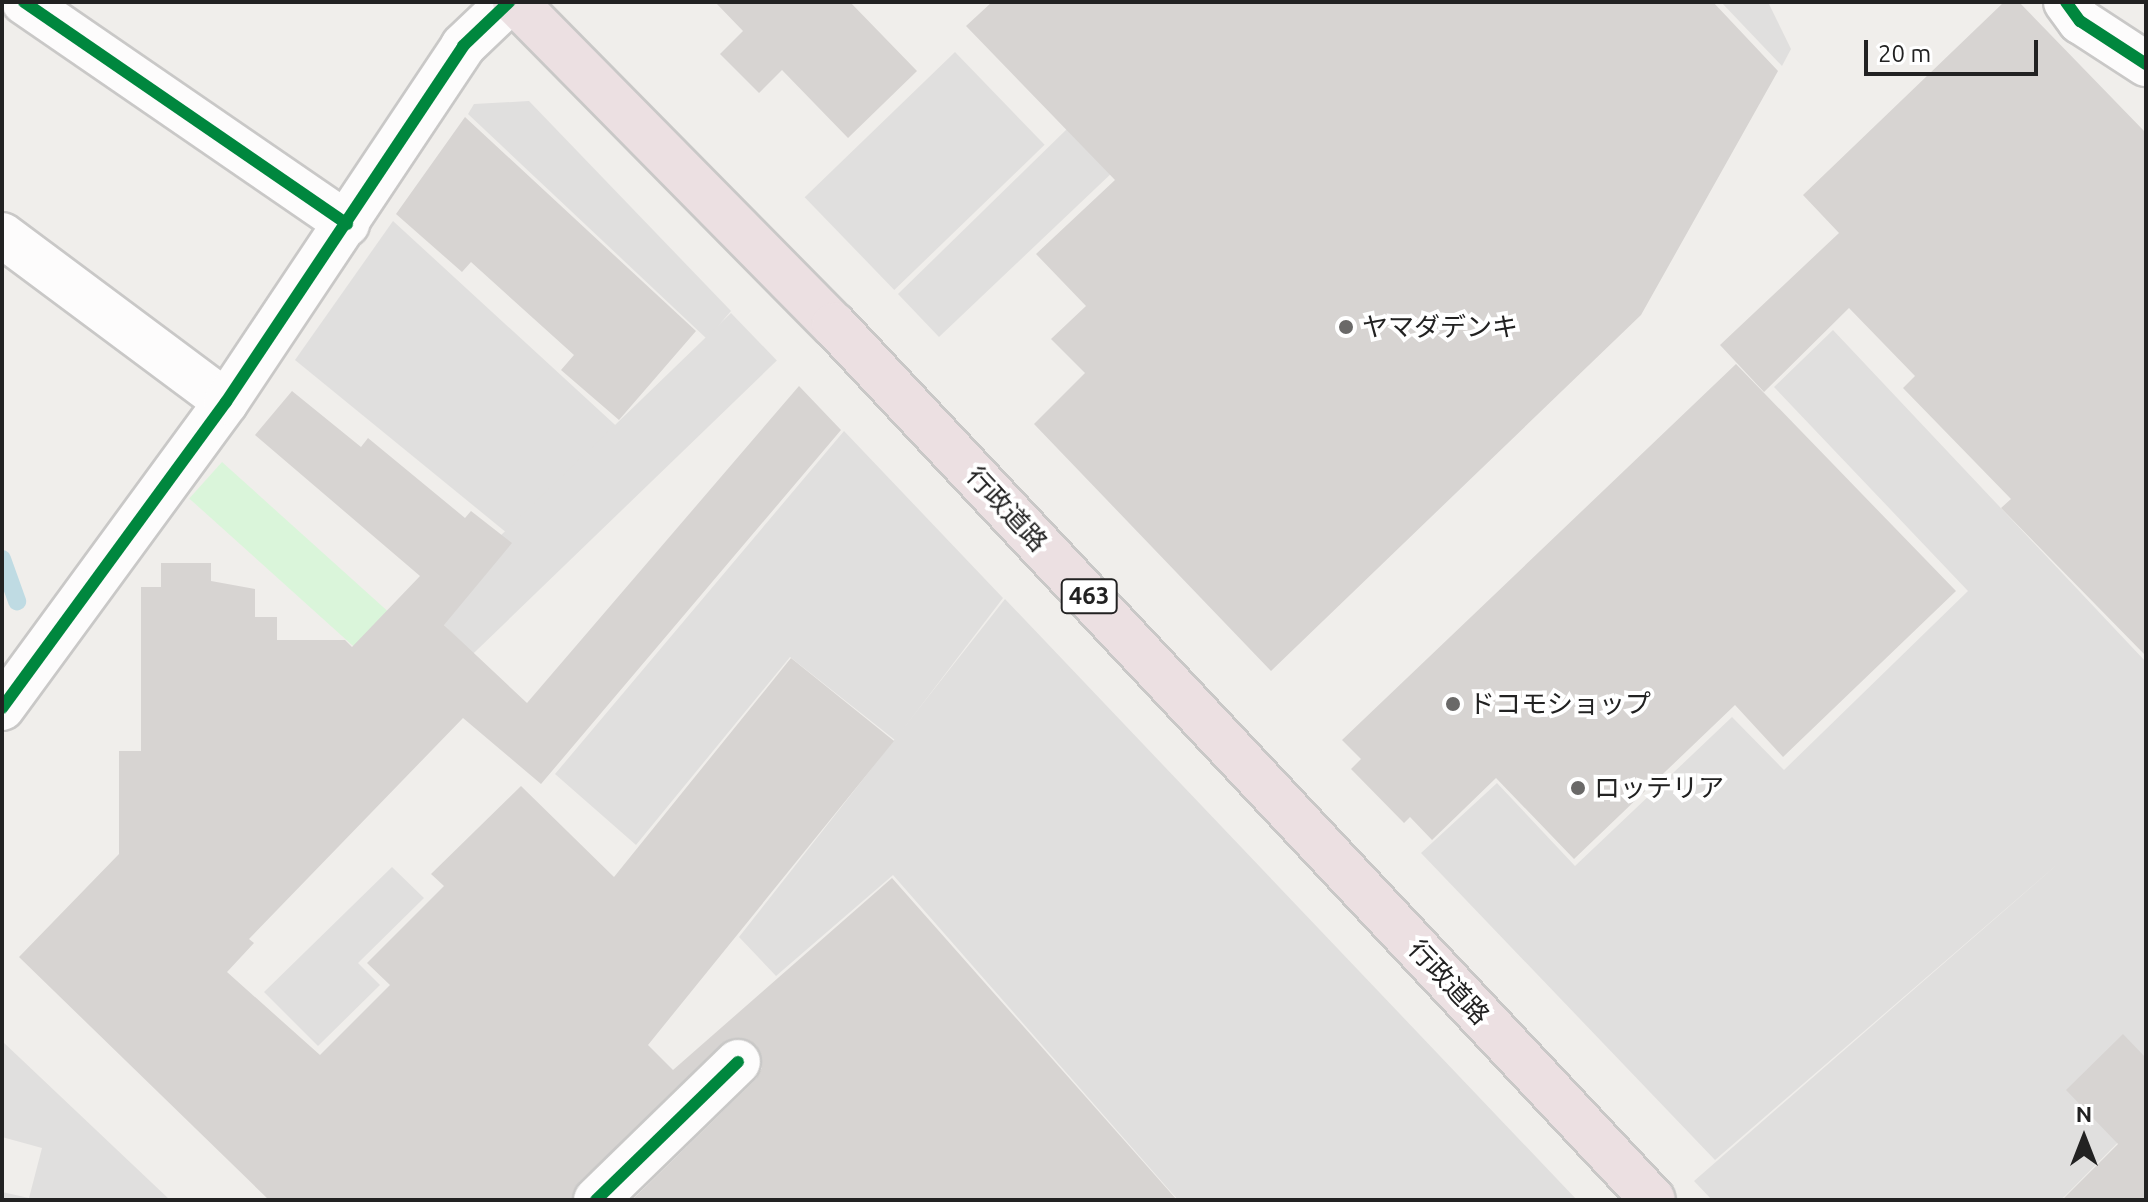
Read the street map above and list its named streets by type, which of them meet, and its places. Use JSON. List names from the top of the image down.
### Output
{
  "streets": {
    "highway": ["行政道路", "463"]
  },
  "places": ["ヤマダデンキ", "ドコモショップ", "ロッテリア"],
  "scale_bar": "20 m",
  "north": "top"
}
